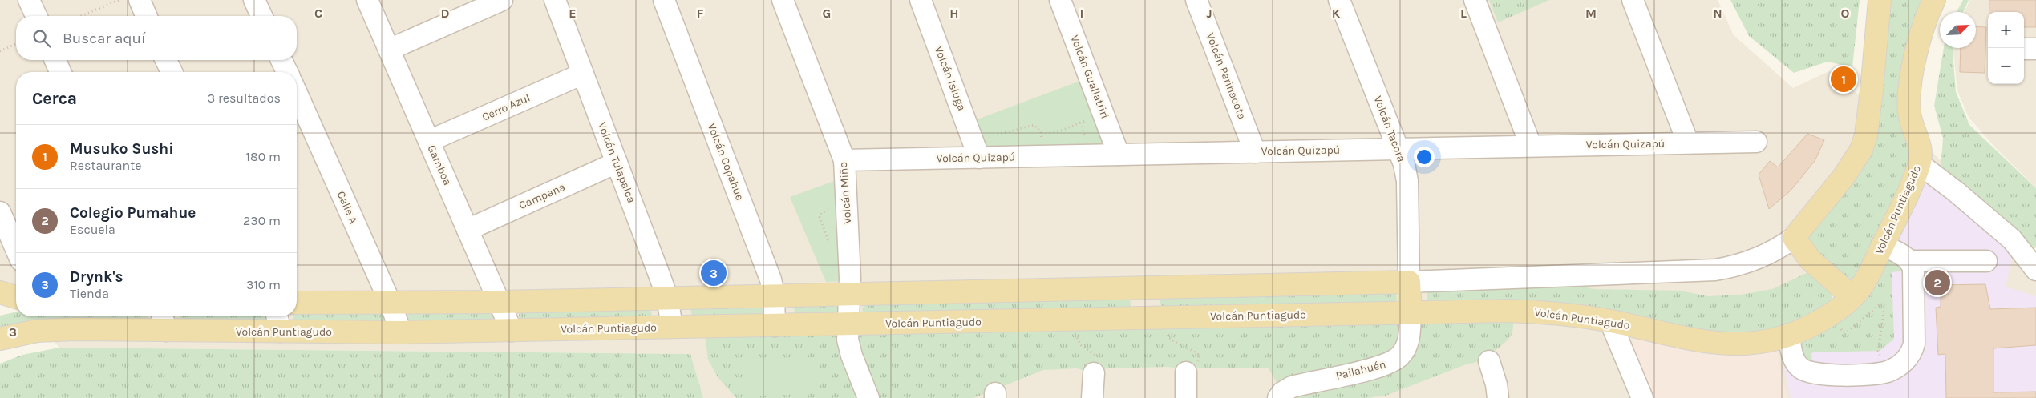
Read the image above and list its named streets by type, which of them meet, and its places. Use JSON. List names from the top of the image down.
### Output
{
  "streets": {
    "main road": ["Volcán Tacora", "Volcán Puntiagudo"],
    "street": [
      "Volcán Parinacota",
      "Volcán Guallatriri",
      "Volcán Isluga",
      "Cerro Azul",
      "Volcán Quizapú",
      "Volcán Copahue",
      "Volcán Tulapalca",
      "Gamboa",
      "Volcán Miño",
      "Campana",
      "Calle A",
      "Pailahuén"
    ]
  },
  "crossings": [
    ["Volcán Parinacota", "Volcán Quizapú"],
    ["Volcán Guallatriri", "Volcán Quizapú"],
    ["Volcán Isluga", "Volcán Quizapú"],
    ["Cerro Azul", "Volcán Tulapalca"],
    ["Cerro Azul", "Gamboa"],
    ["Volcán Tacora", "Volcán Quizapú"],
    ["Volcán Tacora", "Volcán Puntiagudo"],
    ["Volcán Tacora", "Pailahuén"],
    ["Volcán Quizapú", "Volcán Miño"],
    ["Volcán Copahue", "Volcán Puntiagudo"],
    ["Volcán Tulapalca", "Campana"],
    ["Volcán Tulapalca", "Volcán Puntiagudo"],
    ["Gamboa", "Campana"],
    ["Gamboa", "Volcán Puntiagudo"],
    ["Volcán Miño", "Volcán Puntiagudo"],
    ["Calle A", "Volcán Puntiagudo"],
    ["Volcán Puntiagudo", "Pailahuén"]
  ],
  "north": "top right",
  "page": {
    "map_buttons": ["+", "−"],
    "search": "Buscar aquí",
    "pins": ["1", "3", "2"],
    "heading": ["Cerca", "3 resultados"],
    "list": [
      {
        "mark": "1",
        "name": "Musuko Sushi",
        "note": "Restaurante",
        "value": "180 m"
      },
      {
        "mark": "2",
        "name": "Colegio Pumahue",
        "note": "Escuela",
        "value": "230 m"
      },
      {
        "mark": "3",
        "name": "Drynk's",
        "note": "Tienda",
        "value": "310 m"
      }
    ]
  },
  "grid": {
    "columns": [
      "C",
      "D",
      "E",
      "F",
      "G",
      "H",
      "I",
      "J",
      "K",
      "L",
      "M",
      "N",
      "O"
    ],
    "rows": ["3"]
  }
}
